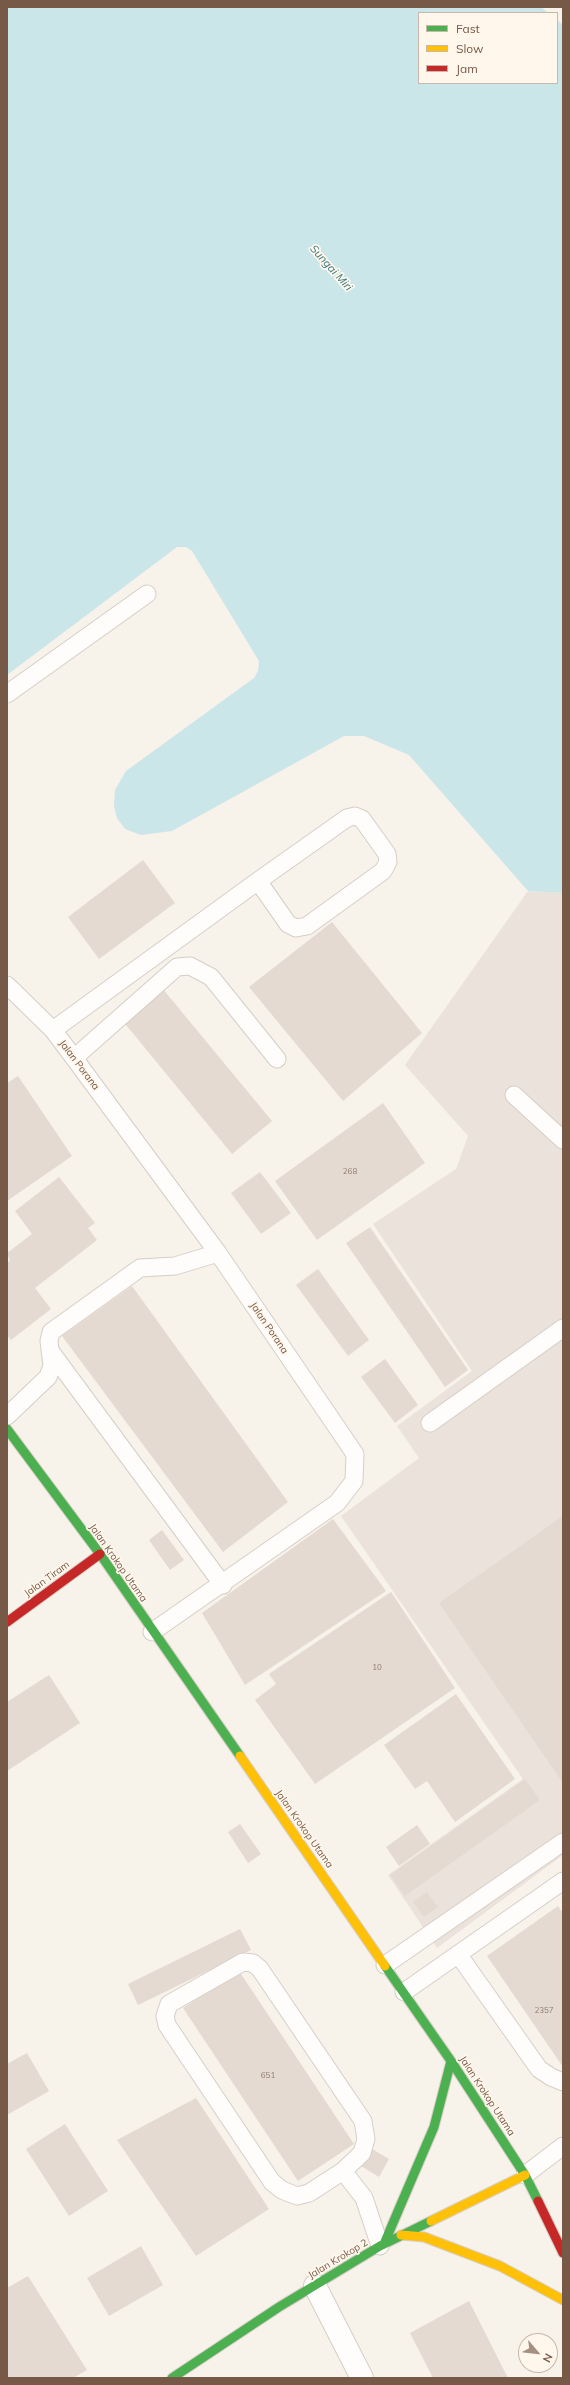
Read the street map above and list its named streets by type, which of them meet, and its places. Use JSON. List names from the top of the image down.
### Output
{
  "streets": {
    "street": ["Jalan Krokop Utama", "Jalan Tiram", "Jalan Krokop 2"],
    "lane": ["Jalan Porana"]
  },
  "crossings": [
    ["Jalan Porana", "Jalan Krokop Utama"],
    ["Jalan Krokop Utama", "Jalan Tiram"],
    ["Jalan Krokop Utama", "Jalan Krokop 2"]
  ],
  "water": ["Sungai Miri"],
  "house_numbers": [
    "268",
    "10",
    "2357",
    "651"
  ],
  "legend": ["Fast", "Slow", "Jam"],
  "north": "bottom right"
}
